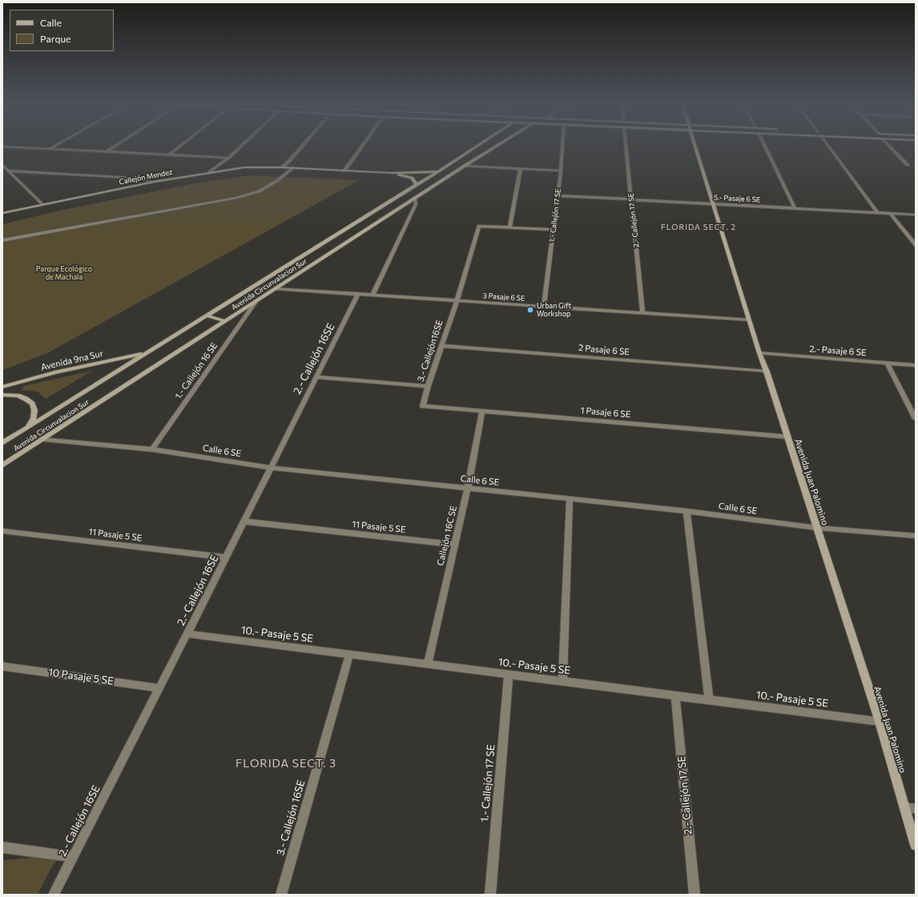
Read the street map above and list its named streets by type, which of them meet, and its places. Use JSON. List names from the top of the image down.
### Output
{
  "streets": {
    "main road": [
      "Callejón Mendez",
      "Avenida Circunvalacion Sur",
      "Avenida 9na Sur",
      "Avenida Juan Palomino"
    ],
    "street": [
      "5.- Pasaje 6 SE",
      "1.- Callejón 17 SE",
      "2.- Callejón 17 SE",
      "3 Pasaje 6 SE",
      "2 Pasaje 6 SE",
      "3.- Callejón16SE",
      "2.- Pasaje 6 SE",
      "2.- Callejón 16SE",
      "1.- Callejón 16 SE",
      "1 Pasaje 6 SE",
      "Calle 6 SE",
      "11 Pasaje 5 SE",
      "Callejón 16C SE",
      "10.- Pasaje 5 SE",
      "10 Pasaje 5 SE",
      "3.- Callejón 16SE"
    ]
  },
  "crossings": [
    ["Callejón Mendez", "Avenida Circunvalacion Sur"],
    ["5.- Pasaje 6 SE", "1.- Callejón 17 SE"],
    ["5.- Pasaje 6 SE", "2.- Callejón 17 SE"],
    ["5.- Pasaje 6 SE", "Avenida Juan Palomino"],
    ["1.- Callejón 17 SE", "3 Pasaje 6 SE"],
    ["1.- Callejón 17 SE", "10.- Pasaje 5 SE"],
    ["2.- Callejón 17 SE", "3 Pasaje 6 SE"],
    ["2.- Callejón 17 SE", "10.- Pasaje 5 SE"],
    ["Avenida Circunvalacion Sur", "3 Pasaje 6 SE"],
    ["Avenida Circunvalacion Sur", "Avenida 9na Sur"],
    ["Avenida Circunvalacion Sur", "1.- Callejón 16 SE"],
    ["Avenida Circunvalacion Sur", "Calle 6 SE"],
    ["3 Pasaje 6 SE", "3.- Callejón16SE"],
    ["3 Pasaje 6 SE", "2.- Callejón 16SE"],
    ["3 Pasaje 6 SE", "Avenida Juan Palomino"],
    ["2 Pasaje 6 SE", "3.- Callejón16SE"],
    ["2 Pasaje 6 SE", "Avenida Juan Palomino"],
    ["3.- Callejón16SE", "1 Pasaje 6 SE"],
    ["2.- Pasaje 6 SE", "Avenida Juan Palomino"],
    ["2.- Callejón 16SE", "Calle 6 SE"],
    ["2.- Callejón 16SE", "11 Pasaje 5 SE"],
    ["2.- Callejón 16SE", "10.- Pasaje 5 SE"],
    ["2.- Callejón 16SE", "10 Pasaje 5 SE"],
    ["1.- Callejón 16 SE", "Calle 6 SE"],
    ["1 Pasaje 6 SE", "Avenida Juan Palomino"],
    ["1 Pasaje 6 SE", "Callejón 16C SE"],
    ["Calle 6 SE", "Avenida Juan Palomino"],
    ["Calle 6 SE", "Callejón 16C SE"],
    ["Avenida Juan Palomino", "10.- Pasaje 5 SE"],
    ["11 Pasaje 5 SE", "Callejón 16C SE"],
    ["Callejón 16C SE", "10.- Pasaje 5 SE"],
    ["10.- Pasaje 5 SE", "3.- Callejón 16SE"]
  ],
  "districts": ["FLORIDA SECT. 2", "FLORIDA SECT. 3"],
  "parks": ["Parque Ecológico de Machala"],
  "places": ["Urban Gift Workshop"],
  "legend": ["Calle", "Parque"]
}
